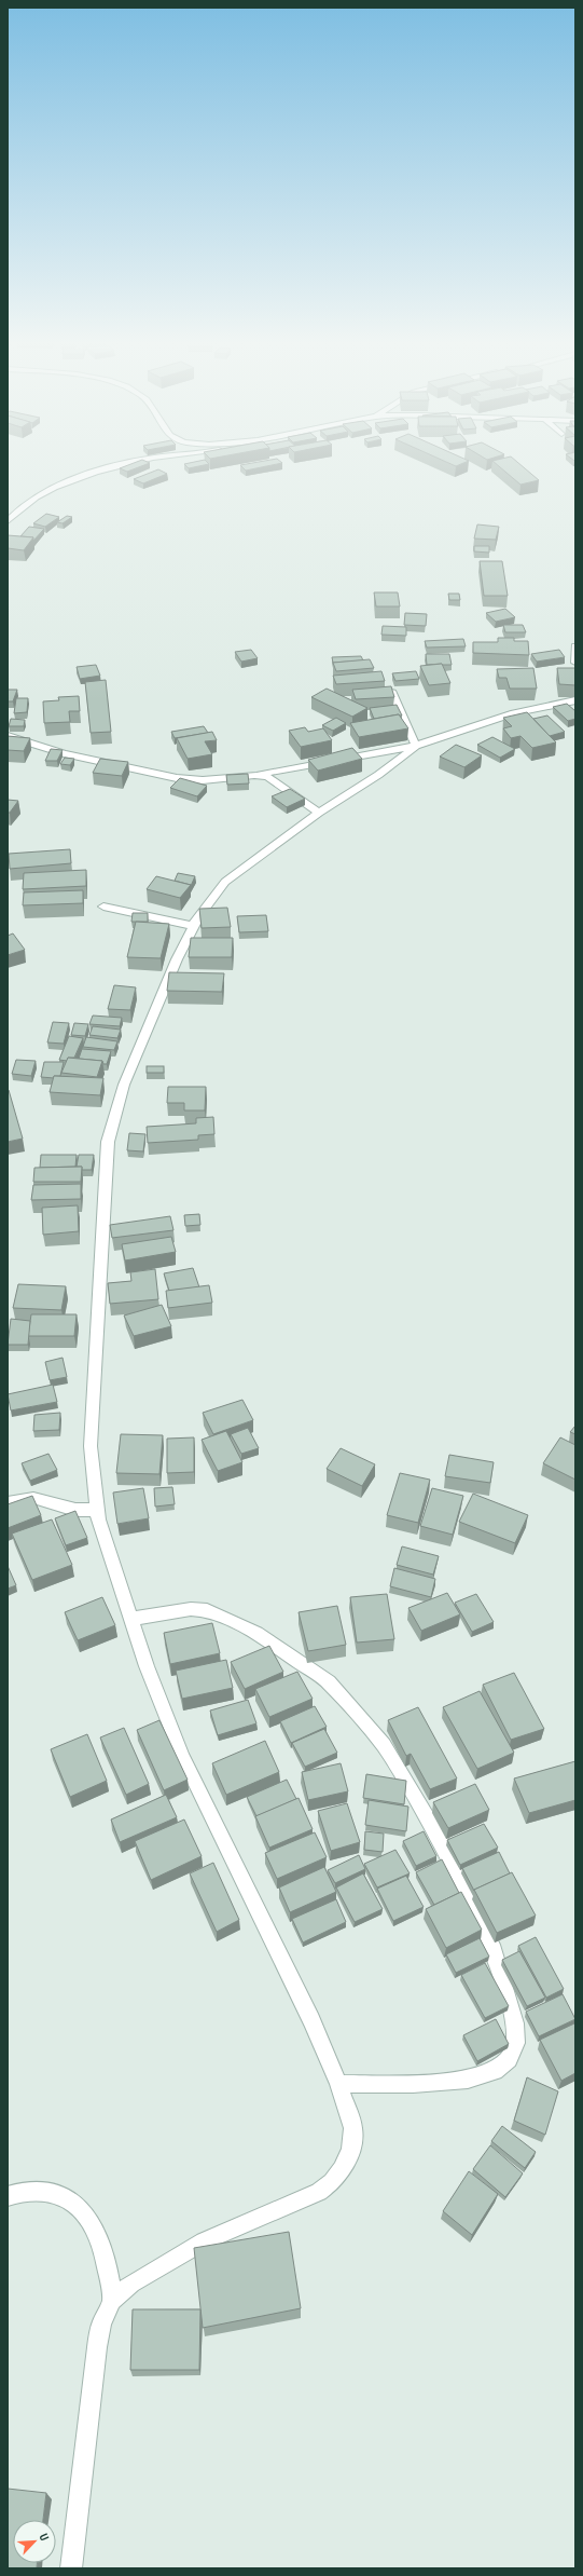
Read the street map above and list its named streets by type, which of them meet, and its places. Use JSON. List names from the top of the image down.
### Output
{
  "north": "top right"
}
